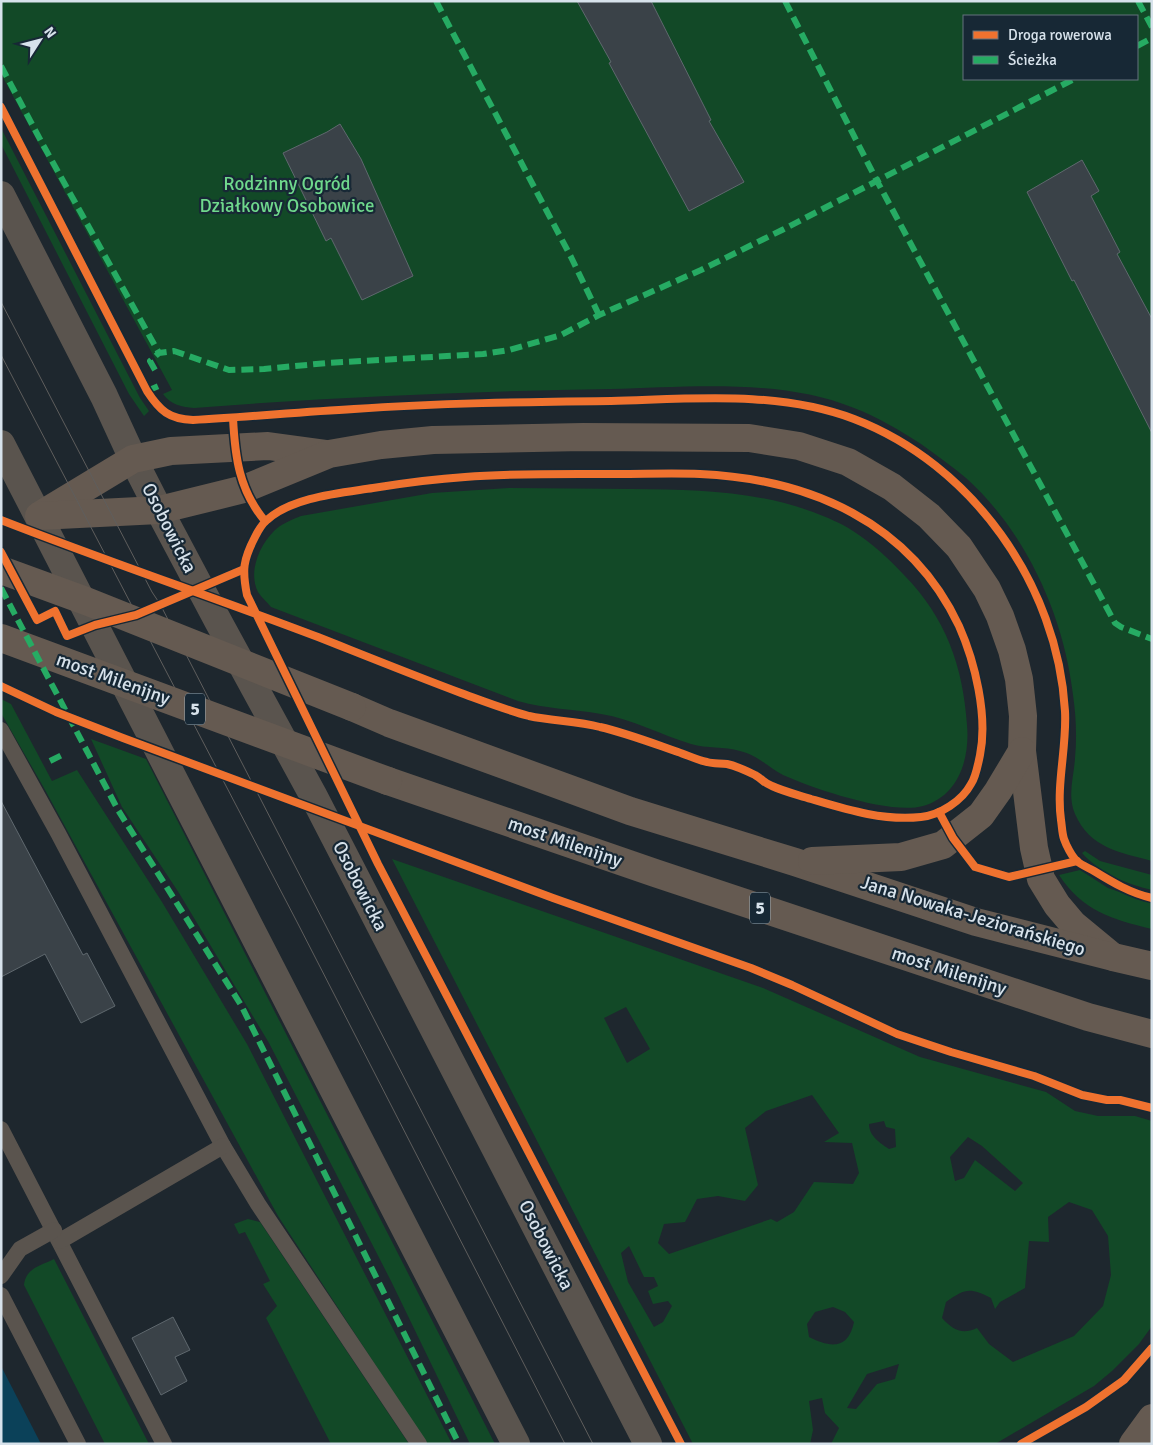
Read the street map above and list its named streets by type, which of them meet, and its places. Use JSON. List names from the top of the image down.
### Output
{
  "streets": {
    "main road": ["most Milenijny", "5", "Jana Nowaka-Jeziorańskiego"],
    "street": ["Osobowicka"]
  },
  "parks": ["Rodzinny Ogród Działkowy Osobowice"],
  "legend": ["Droga rowerowa", "Ścieżka"],
  "north": "top right"
}
